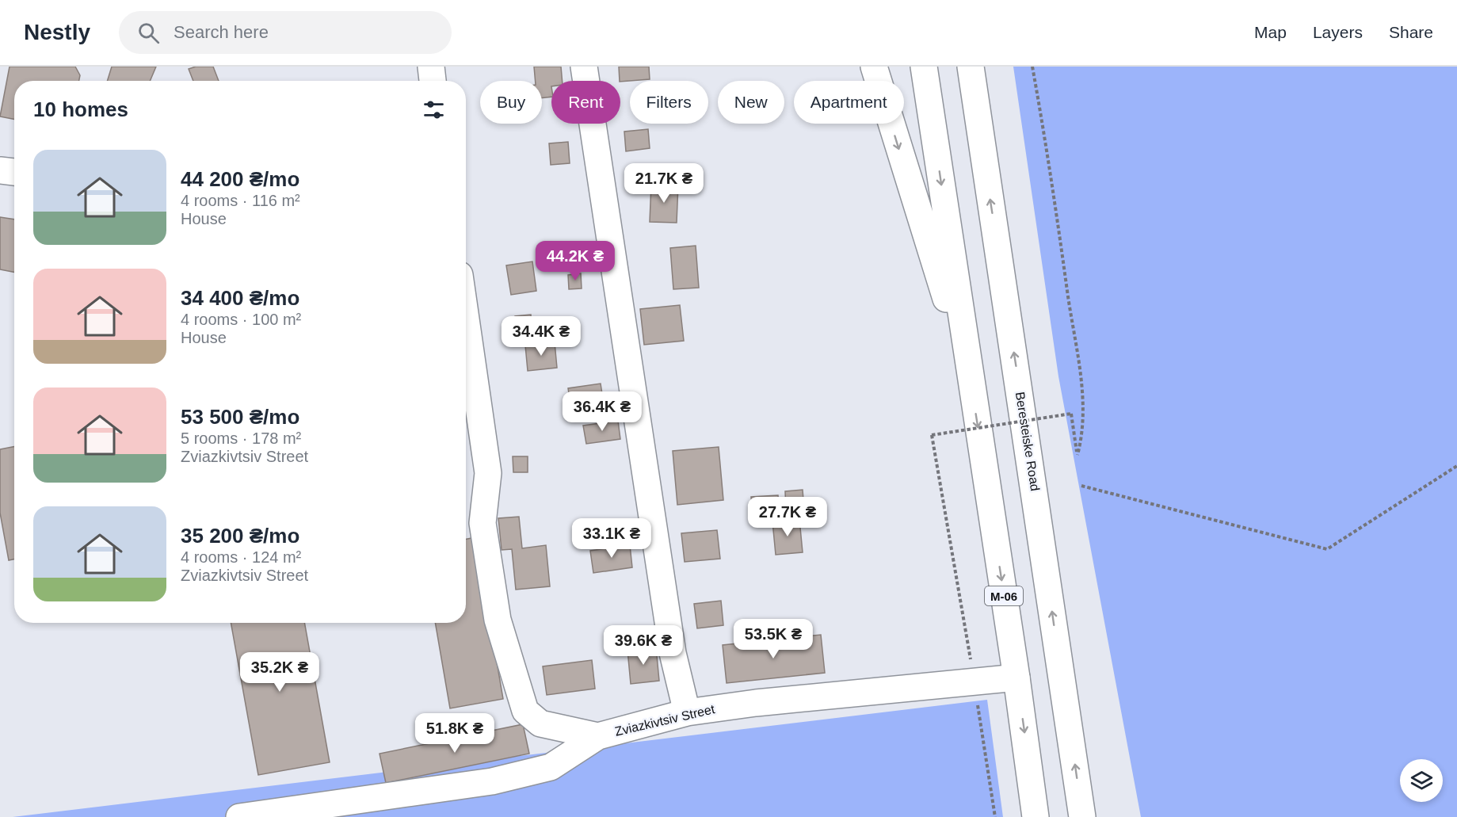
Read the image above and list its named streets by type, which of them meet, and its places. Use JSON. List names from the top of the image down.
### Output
{
  "streets": {
    "main road": ["Beresteiske Road", "М-06", "Zviazkivtsiv Street"]
  },
  "crossings": [
    ["М-06", "Zviazkivtsiv Street"]
  ],
  "page": {
    "header": "Nestly",
    "search": "Search here",
    "nav": ["Map", "Layers", "Share"],
    "chip": [
      "Buy",
      "Rent",
      "Filters",
      "New",
      "Apartment"
    ],
    "heading": "10 homes",
    "list": [
      {
        "name": "44 200 ₴/mo",
        "note": "4 rooms · 116 m² · House"
      },
      {
        "name": "34 400 ₴/mo",
        "note": "4 rooms · 100 m² · House"
      },
      {
        "name": "53 500 ₴/mo",
        "note": "5 rooms · 178 m² · Zviazkivtsiv Street"
      },
      {
        "name": "35 200 ₴/mo",
        "note": "4 rooms · 124 m² · Zviazkivtsiv Street"
      }
    ],
    "price": [
      "21.7K ₴",
      "44.2K ₴",
      "34.4K ₴",
      "36.4K ₴",
      "27.7K ₴",
      "33.1K ₴",
      "53.5K ₴",
      "39.6K ₴",
      "35.2K ₴",
      "51.8K ₴"
    ]
  }
}
